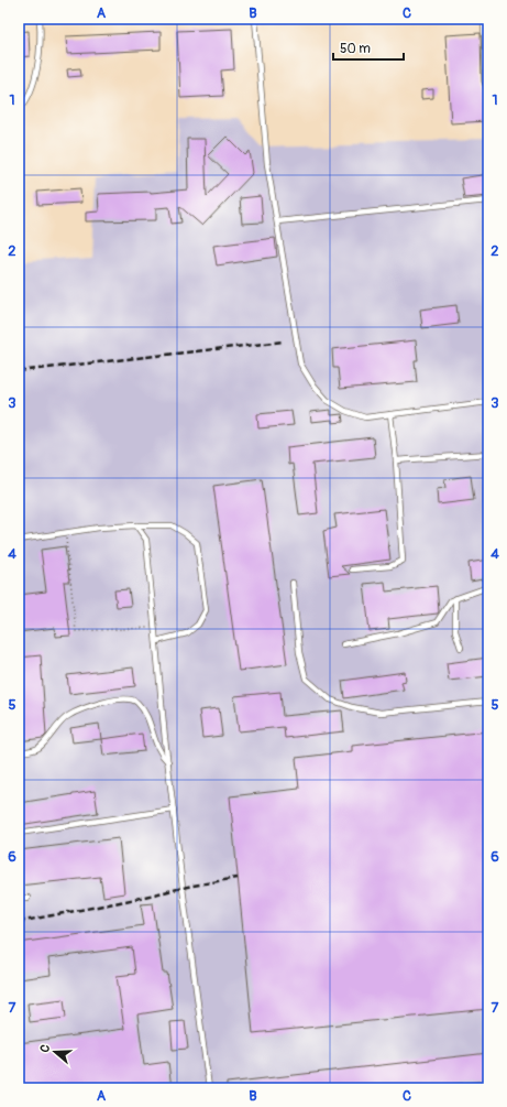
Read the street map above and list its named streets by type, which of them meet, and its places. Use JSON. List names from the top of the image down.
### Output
{
  "scale_bar": "50 m",
  "north": "left",
  "grid": {
    "columns": ["A", "B", "C"],
    "rows": [
      "1",
      "2",
      "3",
      "4",
      "5",
      "6",
      "7"
    ]
  }
}
